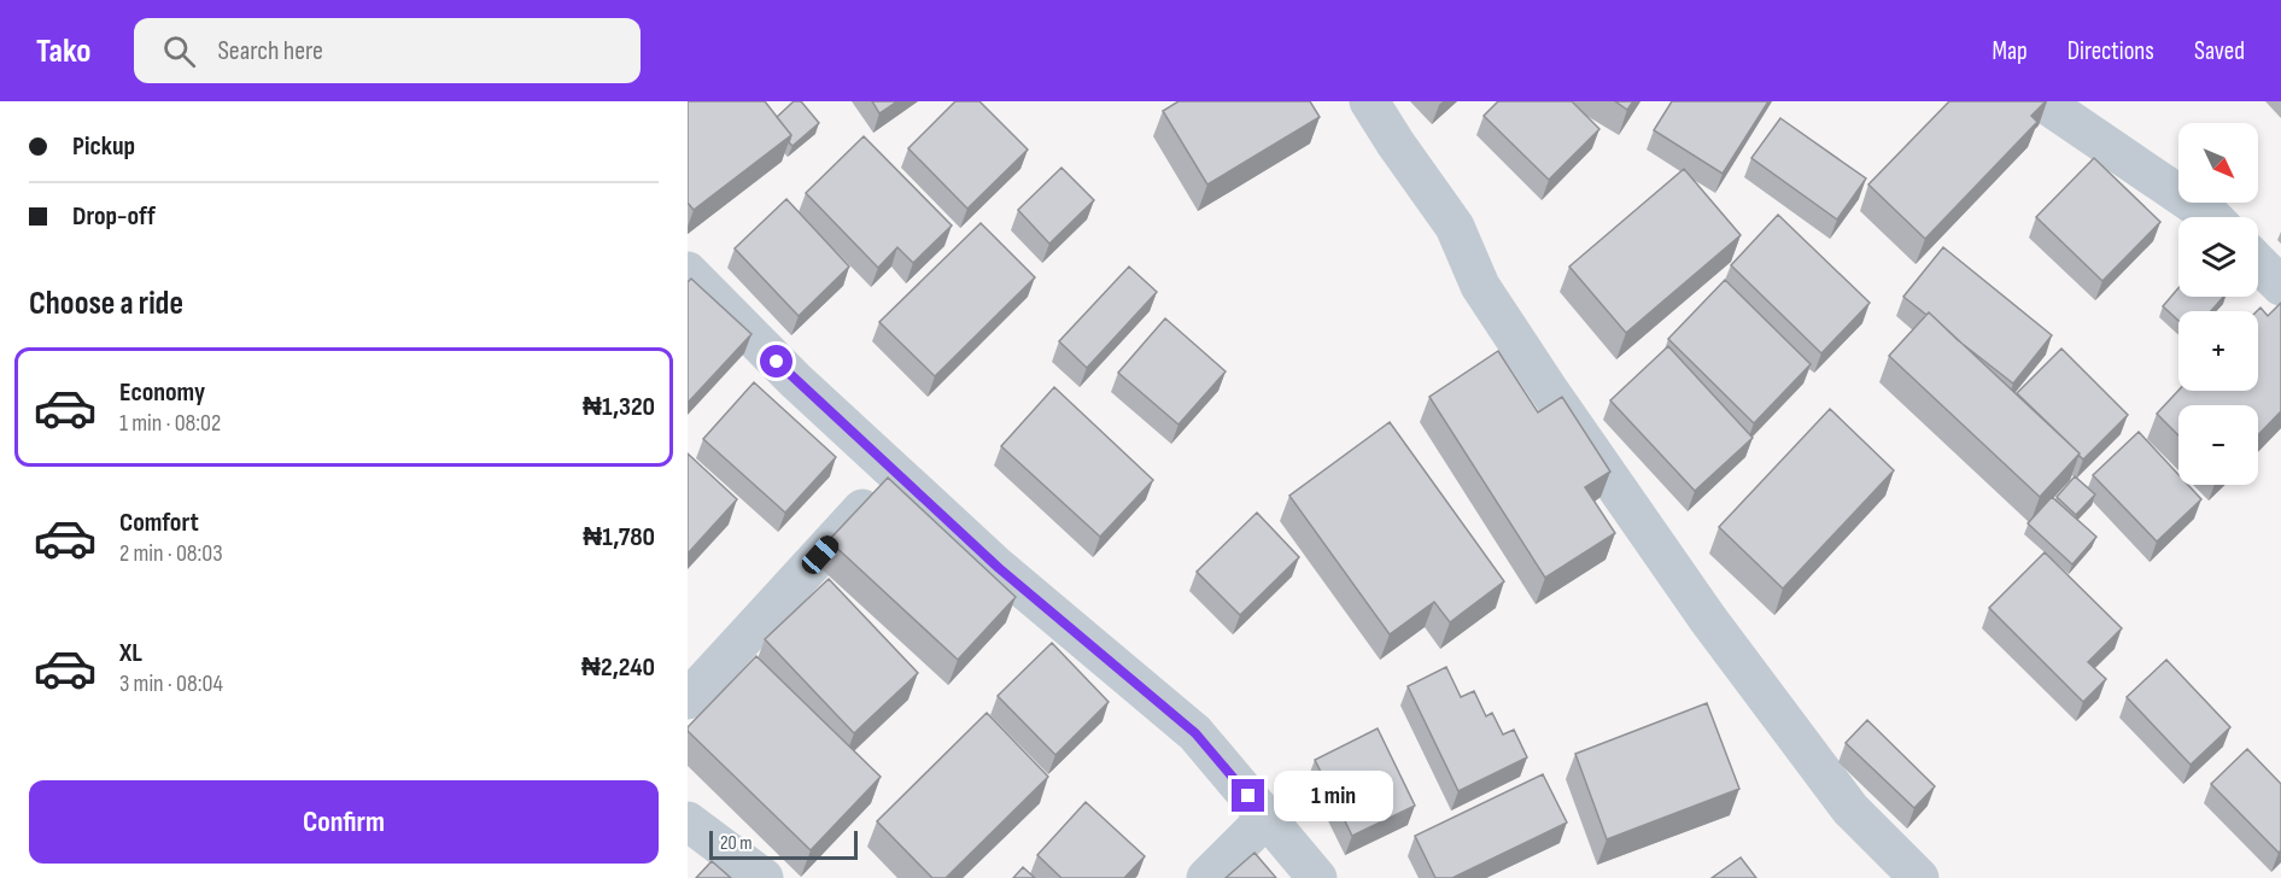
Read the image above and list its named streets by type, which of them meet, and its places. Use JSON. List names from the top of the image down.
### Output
{
  "scale_bar": "20 m",
  "north": "bottom right",
  "page": {
    "header": "Tako",
    "search": "Search here",
    "nav": ["Map", "Directions", "Saved"],
    "banner": ["Pickup", "Drop-off"],
    "map_buttons": ["+", "−"],
    "heading": "Choose a ride",
    "list": [
      {
        "name": "Economy",
        "note": "1 min · 08:02",
        "value": "₦1,320"
      },
      {
        "name": "Comfort",
        "note": "2 min · 08:03",
        "value": "₦1,780"
      },
      {
        "name": "XL",
        "note": "3 min · 08:04",
        "value": "₦2,240"
      }
    ],
    "buttons": "Confirm",
    "bubble": "1 min",
    "scale": "20 m"
  }
}
